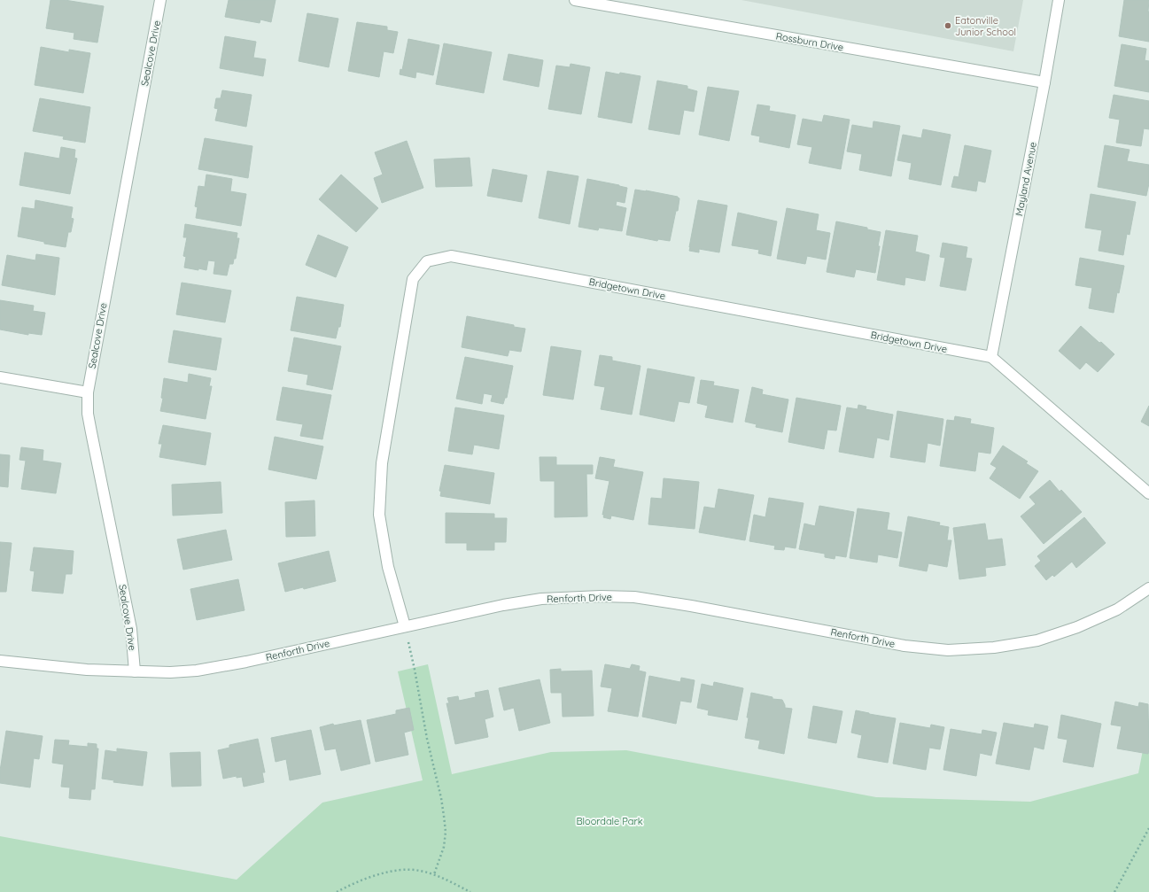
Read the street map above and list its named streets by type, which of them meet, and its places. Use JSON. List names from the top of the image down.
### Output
{
  "streets": {
    "street": [
      "Rossburn Drive",
      "Sealcove Drive",
      "Mayland Avenue",
      "Bridgetown Drive",
      "Renforth Drive"
    ]
  },
  "crossings": [
    ["Rossburn Drive", "Mayland Avenue"],
    ["Sealcove Drive", "Renforth Drive"],
    ["Mayland Avenue", "Bridgetown Drive"],
    ["Bridgetown Drive", "Renforth Drive"]
  ],
  "parks": ["Bloordale Park"],
  "places": ["Eatonville Junior School"]
}
